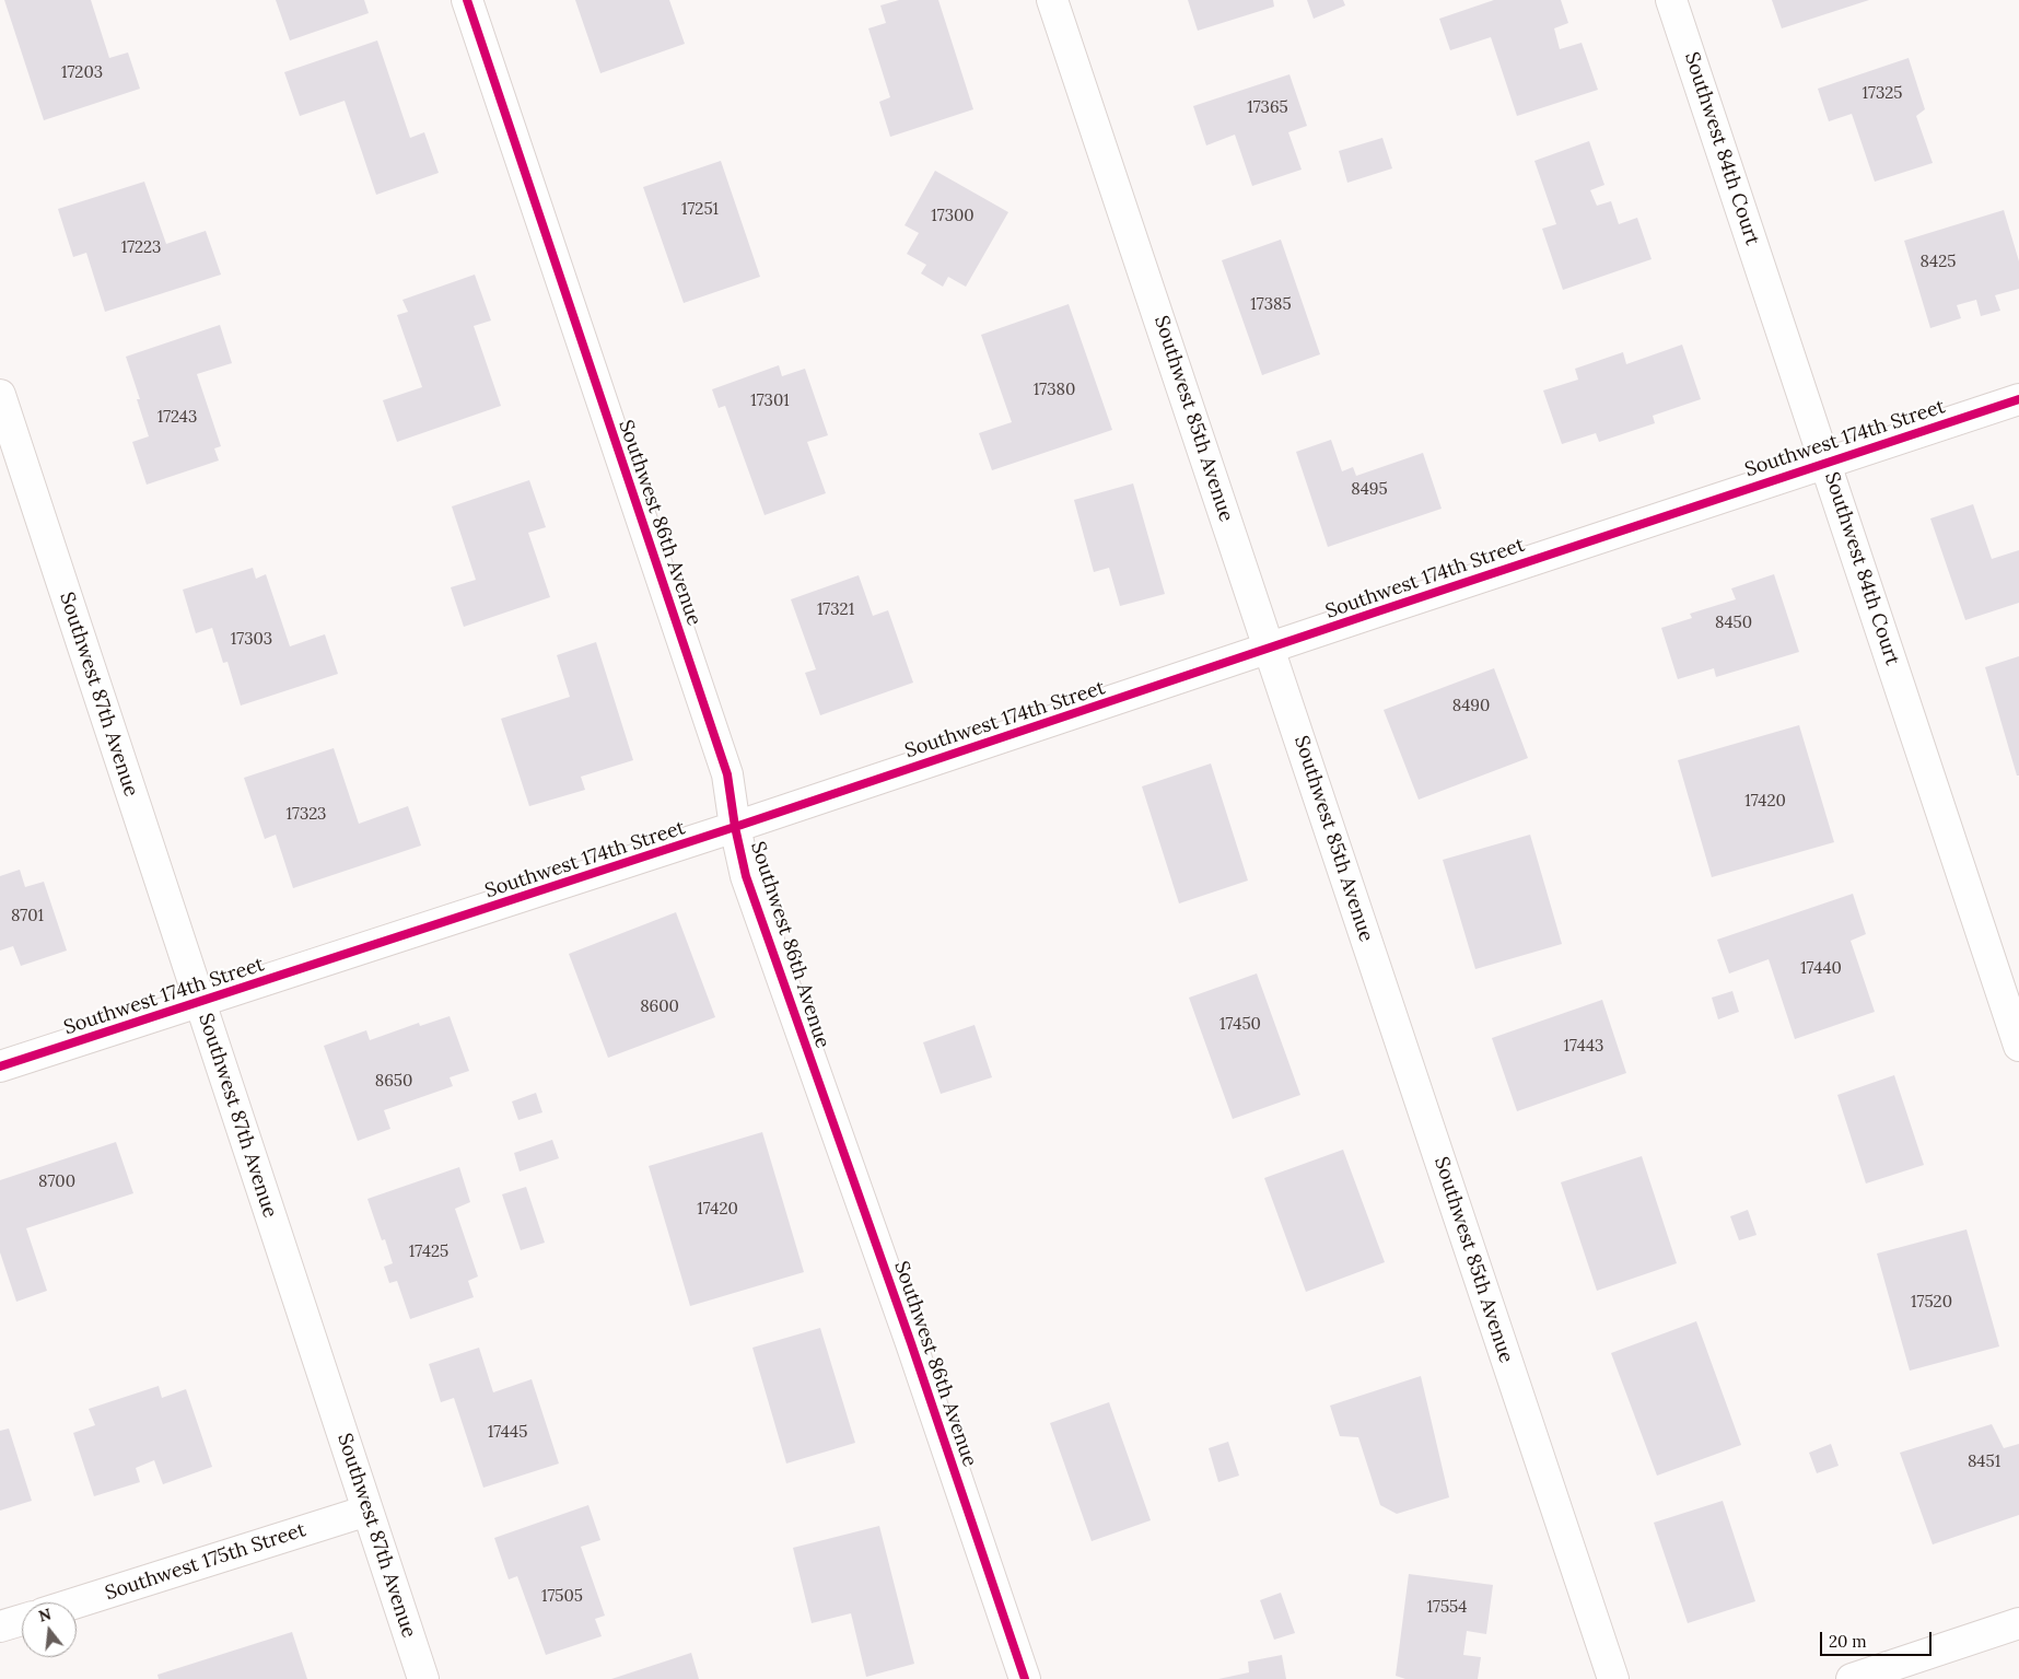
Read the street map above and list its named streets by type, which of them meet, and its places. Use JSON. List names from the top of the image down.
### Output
{
  "streets": {
    "street": [
      "Southwest 84th Court",
      "Southwest 85th Avenue",
      "Southwest 174th Street",
      "Southwest 86th Avenue",
      "Southwest 87th Avenue",
      "Southwest 175th Street"
    ]
  },
  "crossings": [
    ["Southwest 84th Court", "Southwest 174th Street"],
    ["Southwest 85th Avenue", "Southwest 174th Street"],
    ["Southwest 174th Street", "Southwest 86th Avenue"],
    ["Southwest 174th Street", "Southwest 87th Avenue"],
    ["Southwest 87th Avenue", "Southwest 175th Street"]
  ],
  "house_numbers": [
    "17203",
    "17325",
    "17365",
    "17251",
    "17300",
    "17223",
    "8425",
    "17385",
    "17380",
    "17301",
    "17243",
    "8495",
    "17321",
    "8450",
    "17303",
    "8490",
    "17420",
    "17323",
    "8701",
    "17440",
    "8600",
    "17450",
    "17443",
    "8650",
    "8700",
    "17420",
    "17425",
    "17520",
    "17445",
    "8451",
    "17505",
    "17554"
  ],
  "scale_bar": "20 m",
  "north": "top"
}
